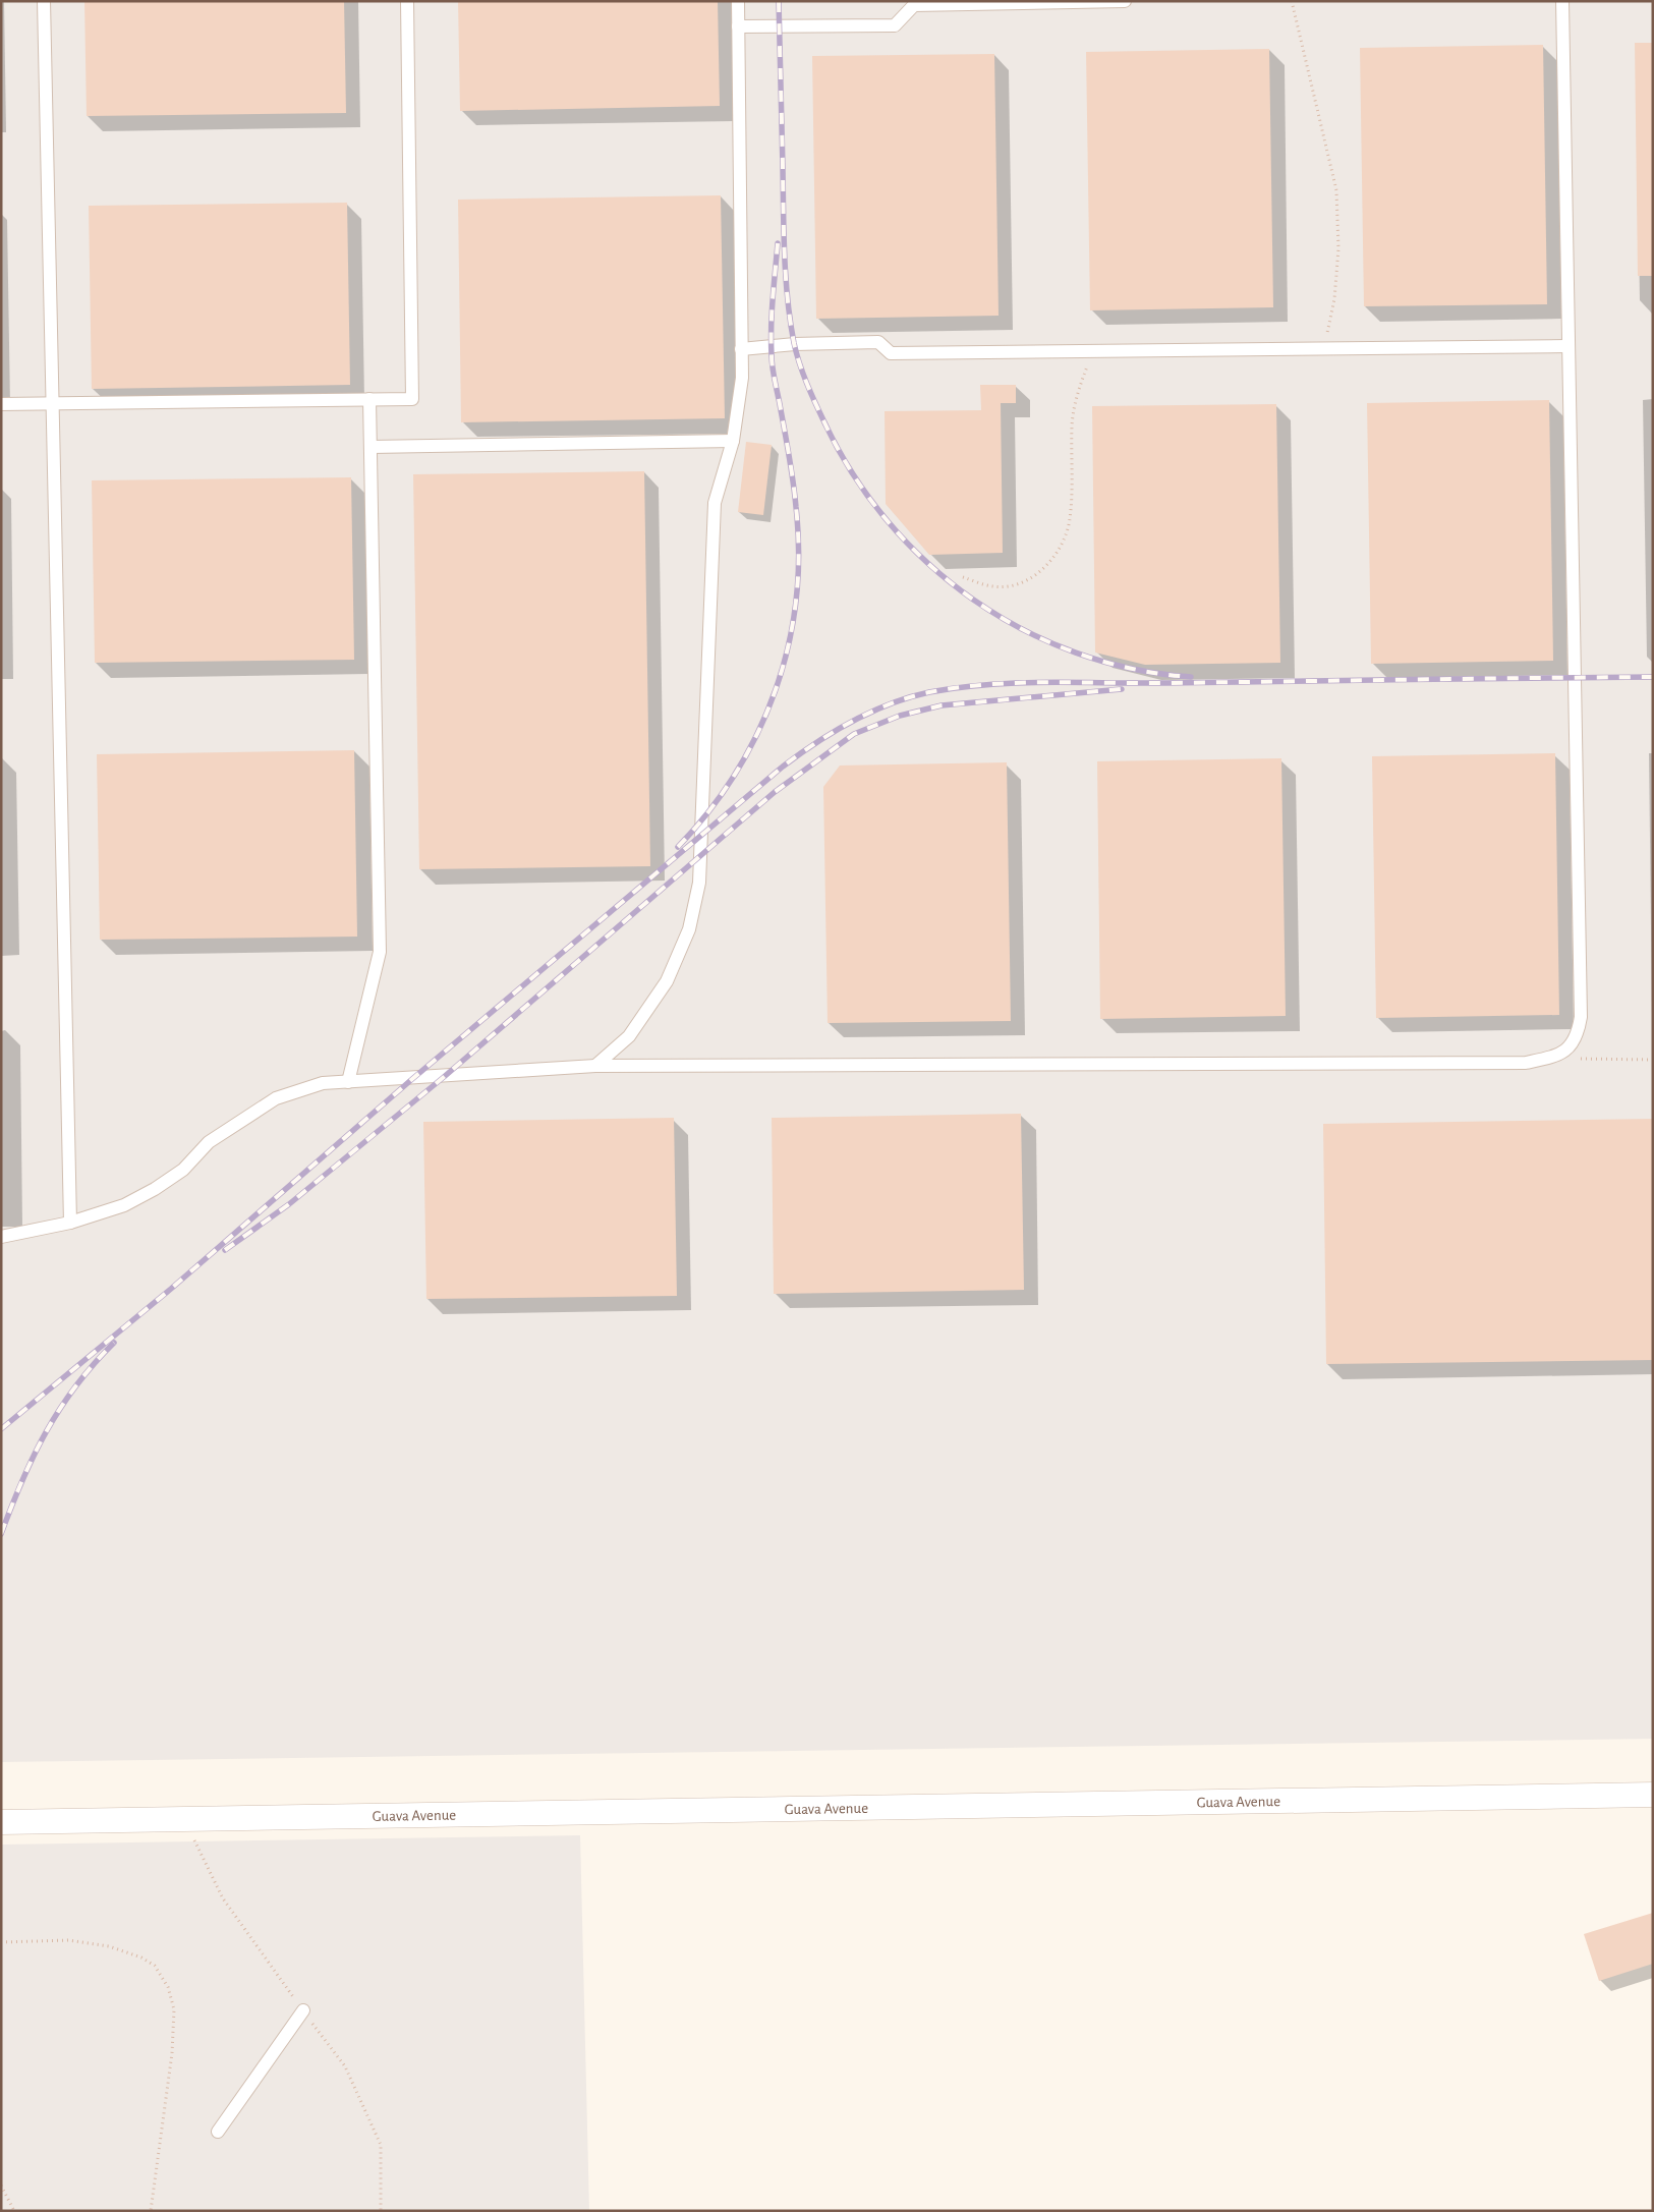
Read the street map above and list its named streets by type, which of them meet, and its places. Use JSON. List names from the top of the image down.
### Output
{
  "streets": {
    "street": ["Guava Avenue"]
  }
}
